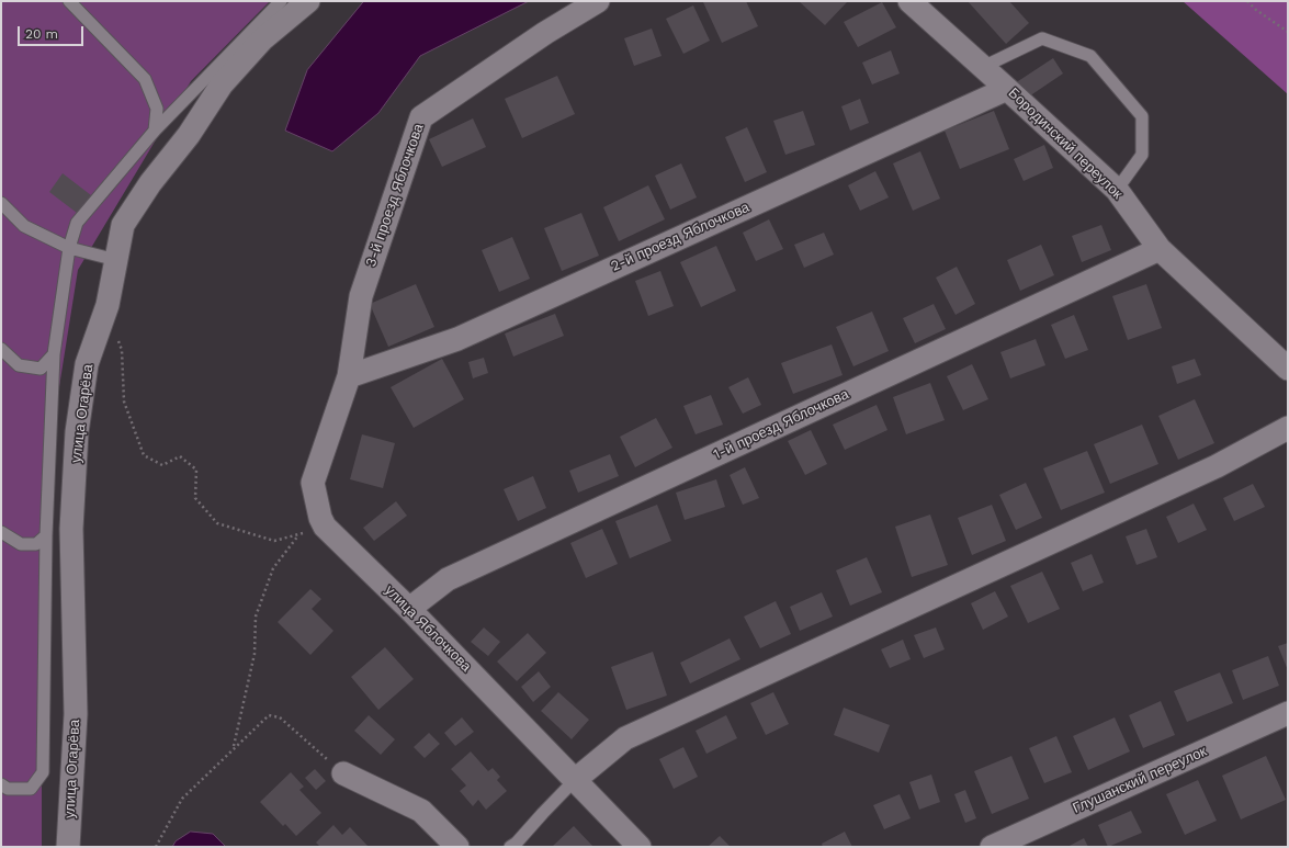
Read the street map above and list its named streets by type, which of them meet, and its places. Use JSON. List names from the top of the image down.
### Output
{
  "streets": {
    "street": [
      "Бородинский переулок",
      "3-й проезд Яблочкова",
      "2-й проезд Яблочкова",
      "улица Огарёва",
      "1-й проезд Яблочкова",
      "улица Яблочкова",
      "Глушанский переулок"
    ]
  },
  "crossings": [
    ["Бородинский переулок", "2-й проезд Яблочкова"],
    ["Бородинский переулок", "1-й проезд Яблочкова"],
    ["3-й проезд Яблочкова", "2-й проезд Яблочкова"],
    ["3-й проезд Яблочкова", "улица Яблочкова"],
    ["2-й проезд Яблочкова", "улица Яблочкова"],
    ["1-й проезд Яблочкова", "улица Яблочкова"]
  ],
  "scale_bar": "20 m"
}
